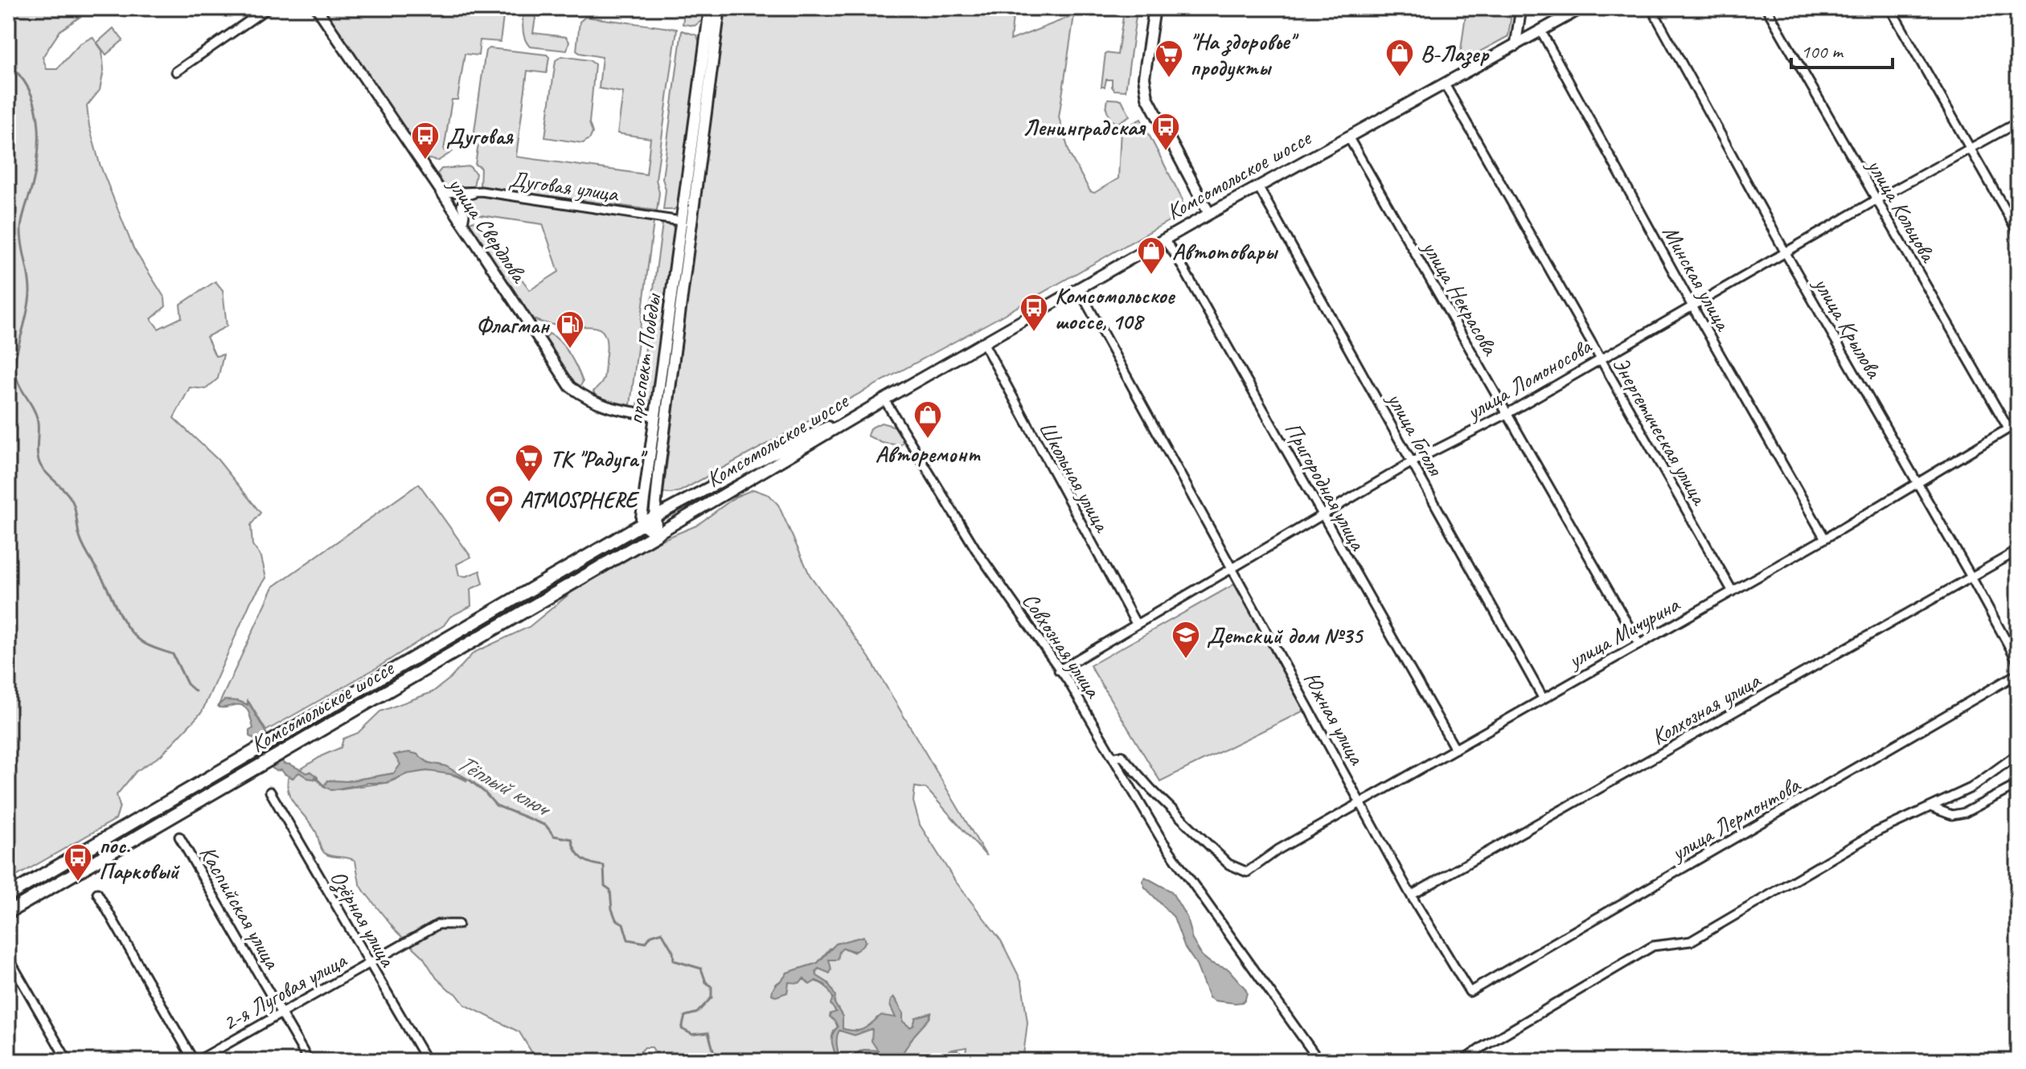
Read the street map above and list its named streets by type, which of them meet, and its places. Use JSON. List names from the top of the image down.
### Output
{
  "streets": {
    "main road": ["Комсомольское шоссе", "проспект Победы"],
    "street": [
      "Дуговая улица",
      "улица Кольцова",
      "улица Свердлова",
      "Минская улица",
      "улица Некрасова",
      "улица Крылова",
      "улица Ломоносова",
      "Энергетическая улица",
      "улица Гоголя",
      "Школьная улица",
      "Пригородная улица",
      "улица Мичурина",
      "Совхозная улица",
      "Колхозная улица",
      "Южная улица",
      "улица Лермонтова",
      "Каспийская улица",
      "Озёрная улица",
      "2-я Луговая улица"
    ]
  },
  "crossings": [
    ["Комсомольское шоссе", "Минская улица"],
    ["Комсомольское шоссе", "улица Некрасова"],
    ["Комсомольское шоссе", "проспект Победы"],
    ["Комсомольское шоссе", "Энергетическая улица"],
    ["Комсомольское шоссе", "улица Гоголя"],
    ["Комсомольское шоссе", "Школьная улица"],
    ["Комсомольское шоссе", "Пригородная улица"],
    ["Комсомольское шоссе", "Совхозная улица"],
    ["Комсомольское шоссе", "Южная улица"],
    ["Дуговая улица", "улица Свердлова"],
    ["Дуговая улица", "проспект Победы"],
    ["улица Кольцова", "улица Ломоносова"],
    ["улица Кольцова", "улица Мичурина"],
    ["улица Свердлова", "проспект Победы"],
    ["Минская улица", "улица Ломоносова"],
    ["Минская улица", "улица Мичурина"],
    ["улица Некрасова", "улица Ломоносова"],
    ["улица Некрасова", "улица Мичурина"],
    ["улица Крылова", "улица Ломоносова"],
    ["улица Крылова", "улица Мичурина"],
    ["улица Крылова", "Колхозная улица"],
    ["улица Ломоносова", "Энергетическая улица"],
    ["улица Ломоносова", "улица Гоголя"],
    ["улица Ломоносова", "Школьная улица"],
    ["улица Ломоносова", "Пригородная улица"],
    ["улица Ломоносова", "Совхозная улица"],
    ["улица Ломоносова", "Южная улица"],
    ["Энергетическая улица", "улица Мичурина"],
    ["улица Гоголя", "улица Мичурина"],
    ["Пригородная улица", "улица Мичурина"],
    ["улица Мичурина", "Совхозная улица"],
    ["улица Мичурина", "Южная улица"],
    ["Колхозная улица", "Южная улица"],
    ["Южная улица", "улица Лермонтова"],
    ["Каспийская улица", "2-я Луговая улица"],
    ["Озёрная улица", "2-я Луговая улица"]
  ],
  "water": ["Тёплый ключ"],
  "places": {
    "shop": ["В-Лазер", "Автотовары", "Авторемонт"],
    "supermarket": ["\"На здоровье\" продукты", "ТК \"Радуга\""],
    "bus stop": [
      "Ленинградская",
      "Дуговая",
      "Комсомольское шоссе, 108",
      "пос. Парковый"
    ],
    "fuel station": ["Флагман"],
    "sports": ["ATMOSPHERE"],
    "school or university": ["Детский дом №35"]
  },
  "scale_bar": "100 m"
}
